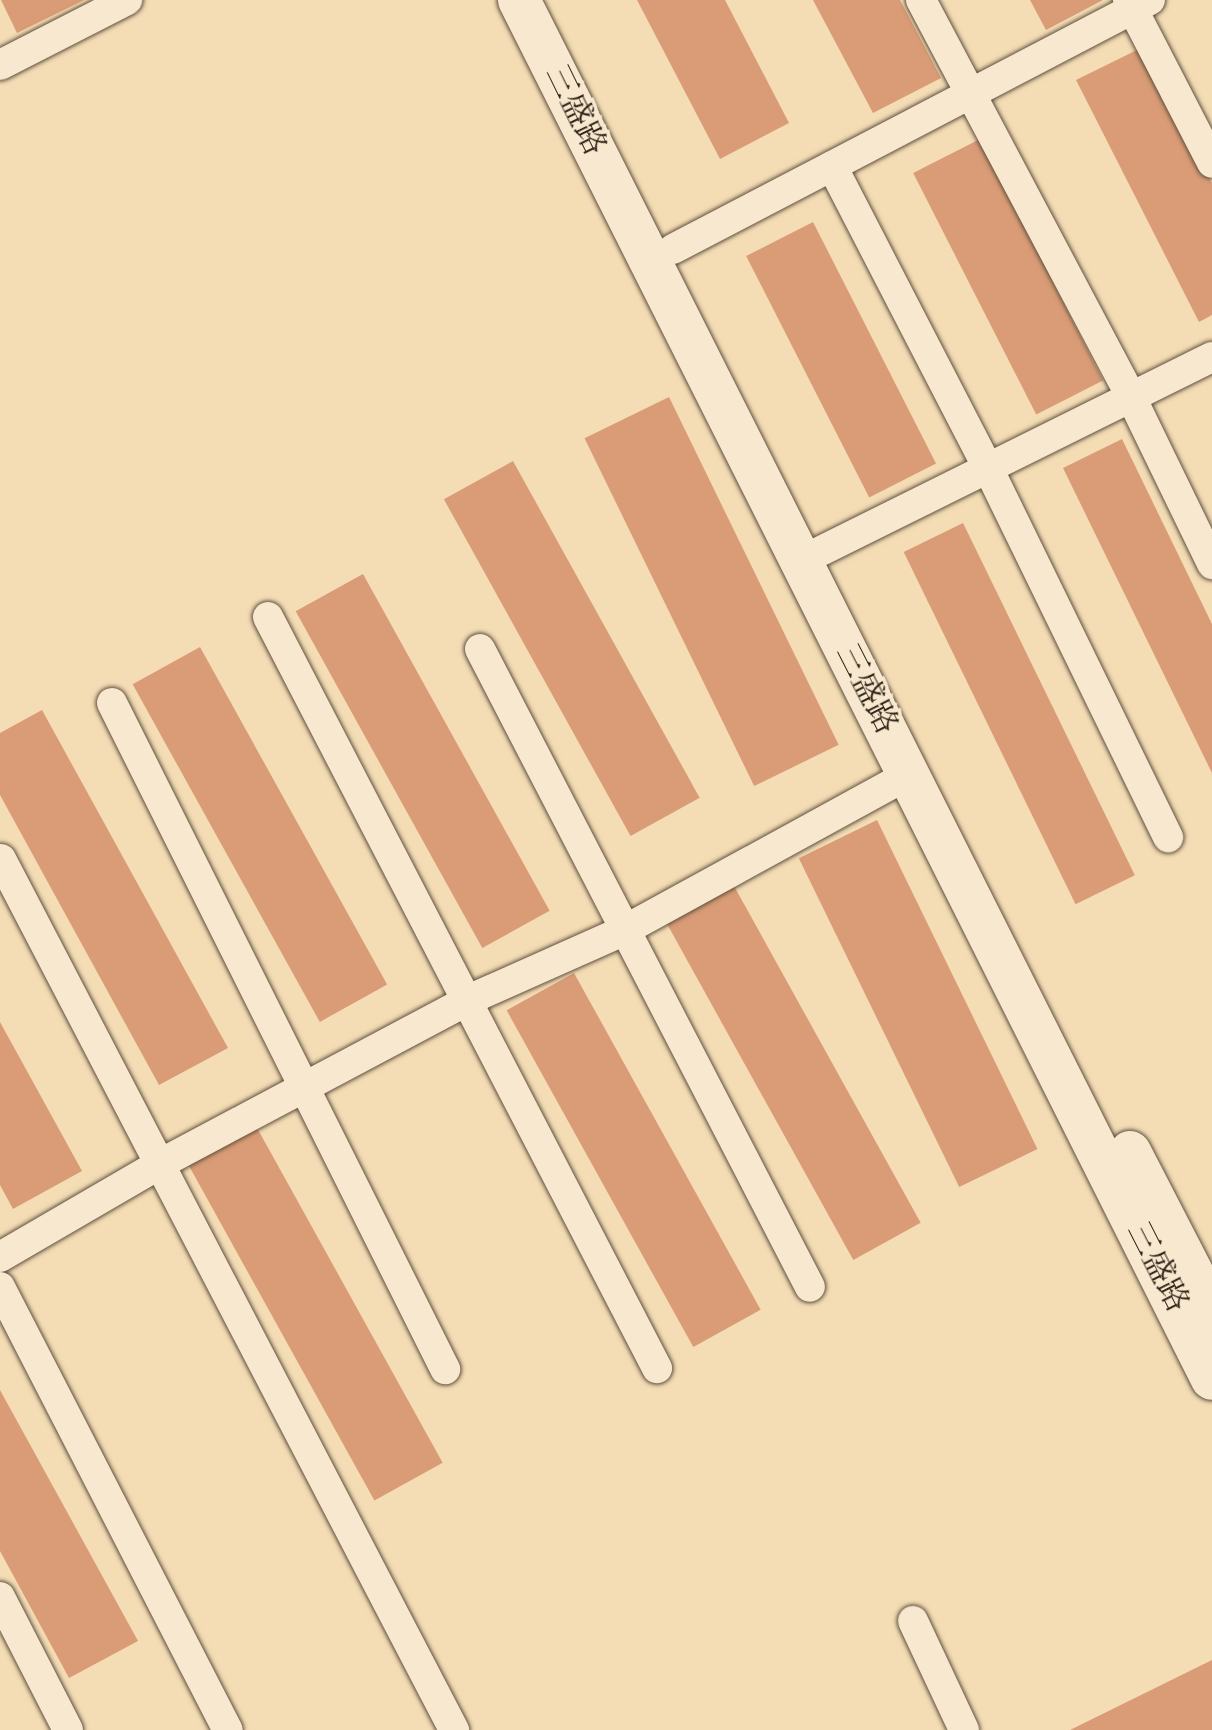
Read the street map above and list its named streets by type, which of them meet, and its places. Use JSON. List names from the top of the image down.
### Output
{
  "streets": {
    "main road": ["三盛路"]
  }
}
